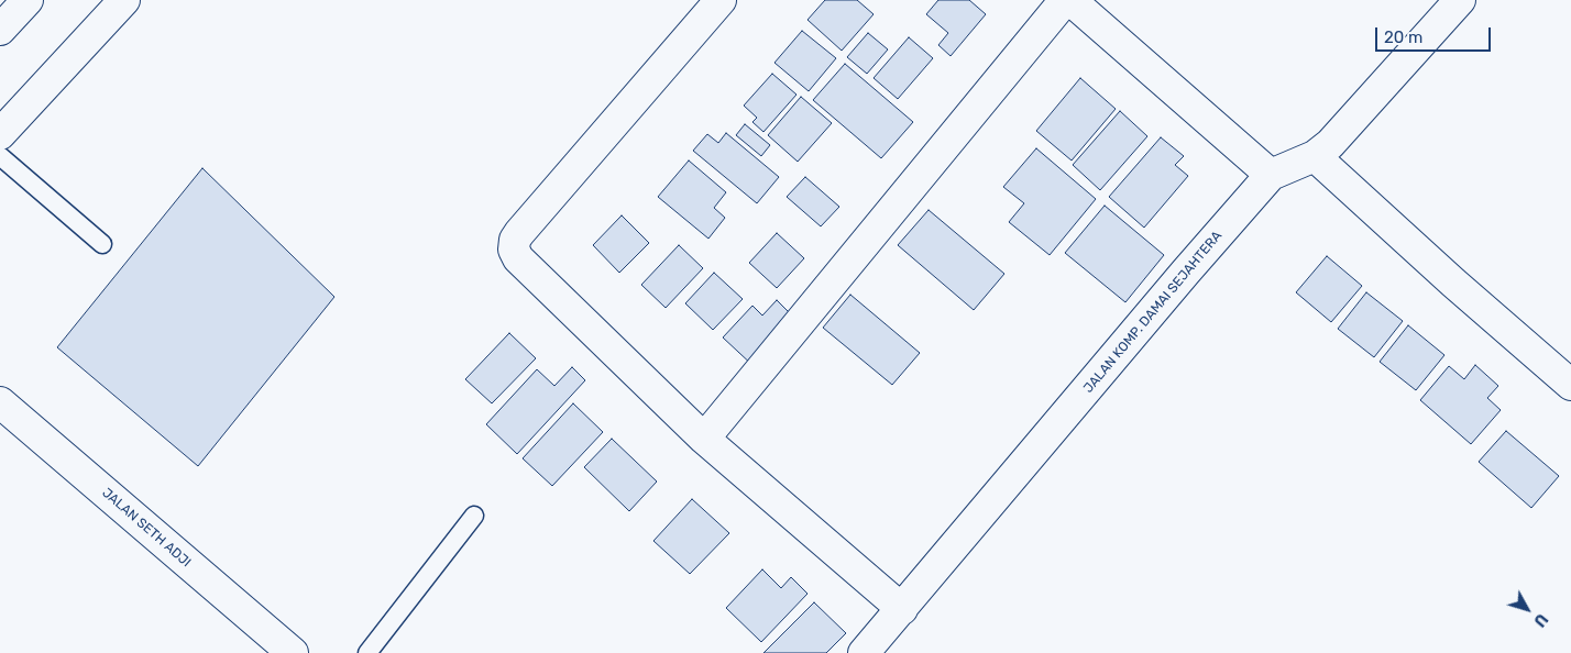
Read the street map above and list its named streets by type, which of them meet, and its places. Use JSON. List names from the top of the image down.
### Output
{
  "streets": {
    "main road": ["JALAN KOMP. DAMAI SEJAHTERA", "JALAN SETH ADJI"]
  },
  "scale_bar": "20 m",
  "north": "bottom right"
}
